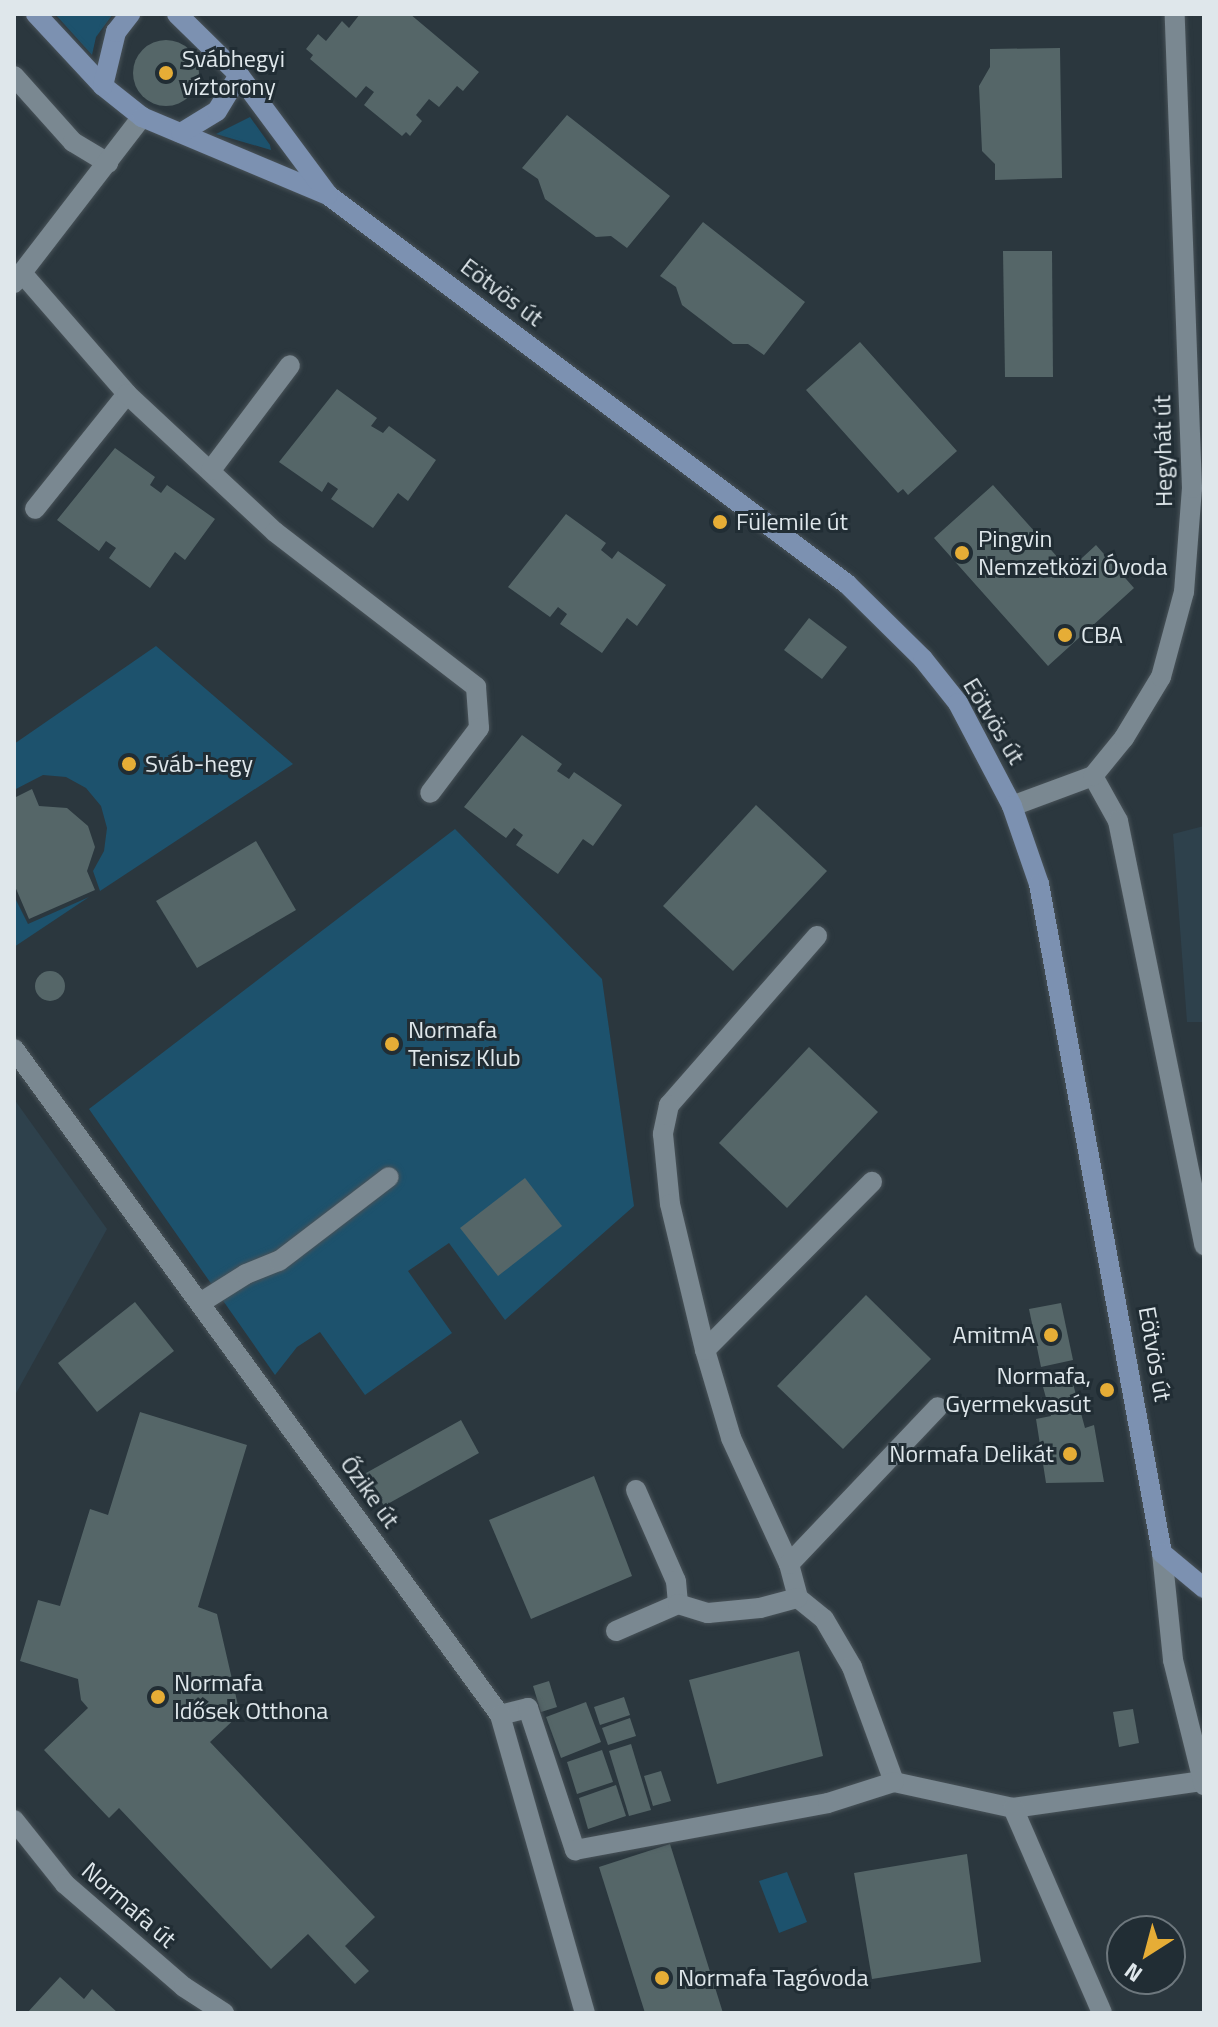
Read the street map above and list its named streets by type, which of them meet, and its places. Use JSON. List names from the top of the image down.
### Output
{
  "streets": {
    "street": [
      "Eötvös út",
      "Hegyhát út",
      "Őzike út",
      "Normafa út"
    ]
  },
  "places": [
    "Svábhegyi víztorony",
    "Fülemile út",
    "Pingvin Nemzetközi Óvoda",
    "CBA",
    "Sváb-hegy",
    "Normafa Tenisz Klub",
    "AmitmA",
    "Normafa, Gyermekvasút",
    "Normafa Delikát",
    "Normafa Idősek Otthona",
    "Normafa Tagóvoda"
  ],
  "north": "bottom left"
}
